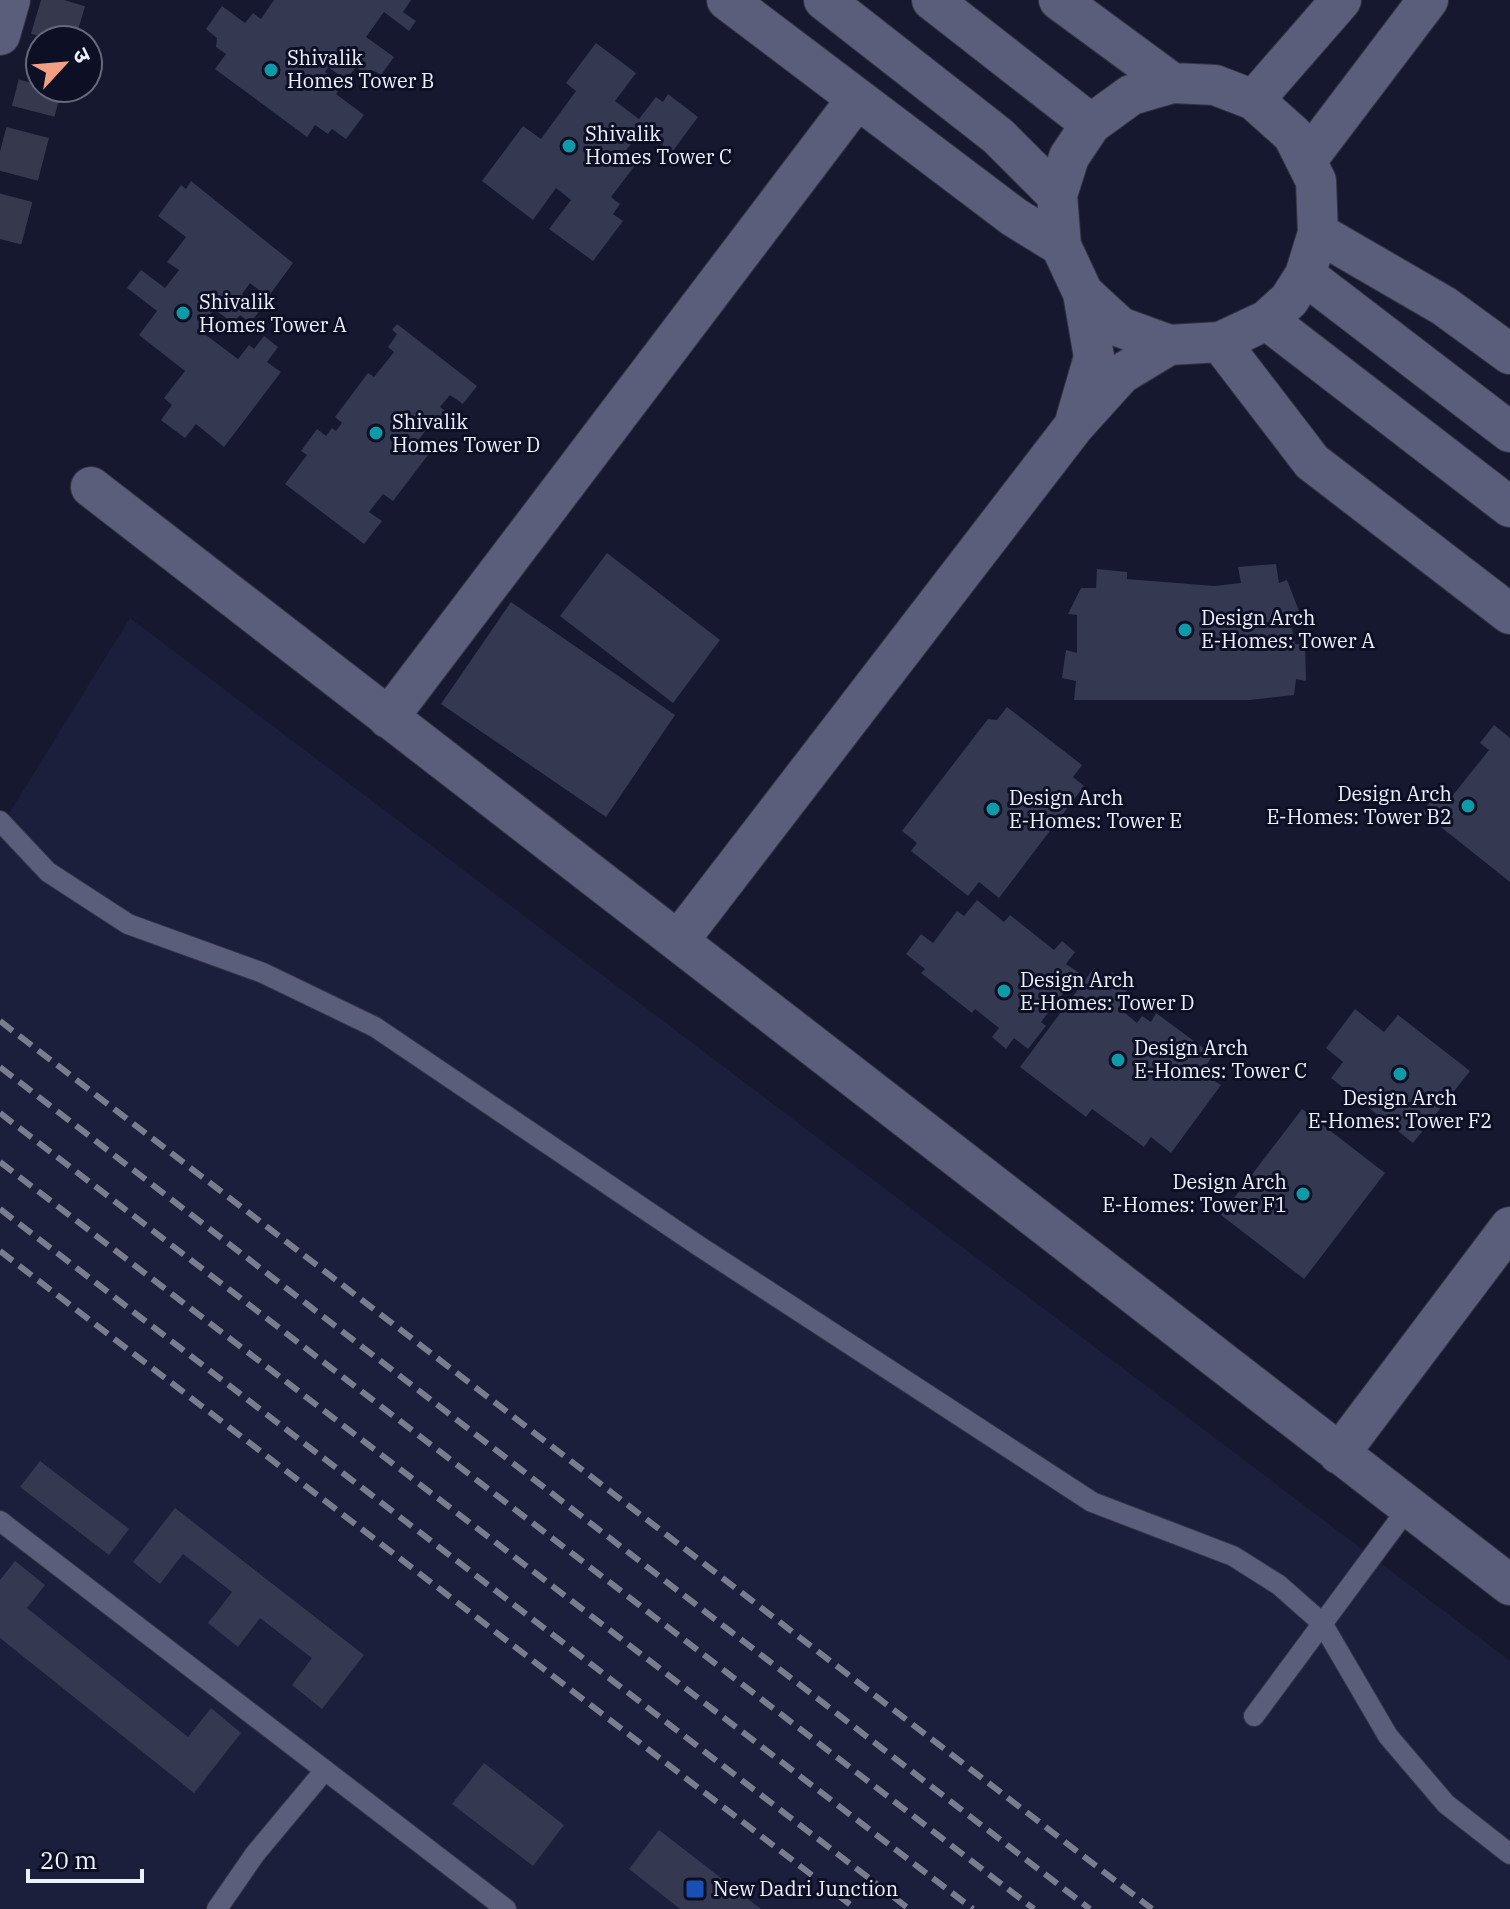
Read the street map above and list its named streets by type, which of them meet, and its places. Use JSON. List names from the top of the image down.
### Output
{
  "places": {
    "other": [
      "Shivalik Homes Tower B",
      "Shivalik Homes Tower C",
      "Shivalik Homes Tower A",
      "Shivalik Homes Tower D",
      "Design Arch E-Homes: Tower A",
      "Design Arch E-Homes: Tower B2",
      "Design Arch E-Homes: Tower E",
      "Design Arch E-Homes: Tower D",
      "Design Arch E-Homes: Tower C",
      "Design Arch E-Homes: Tower F2",
      "Design Arch E-Homes: Tower F1"
    ],
    "transit": ["New Dadri Junction"]
  },
  "scale_bar": "20 m",
  "north": "top right"
}
